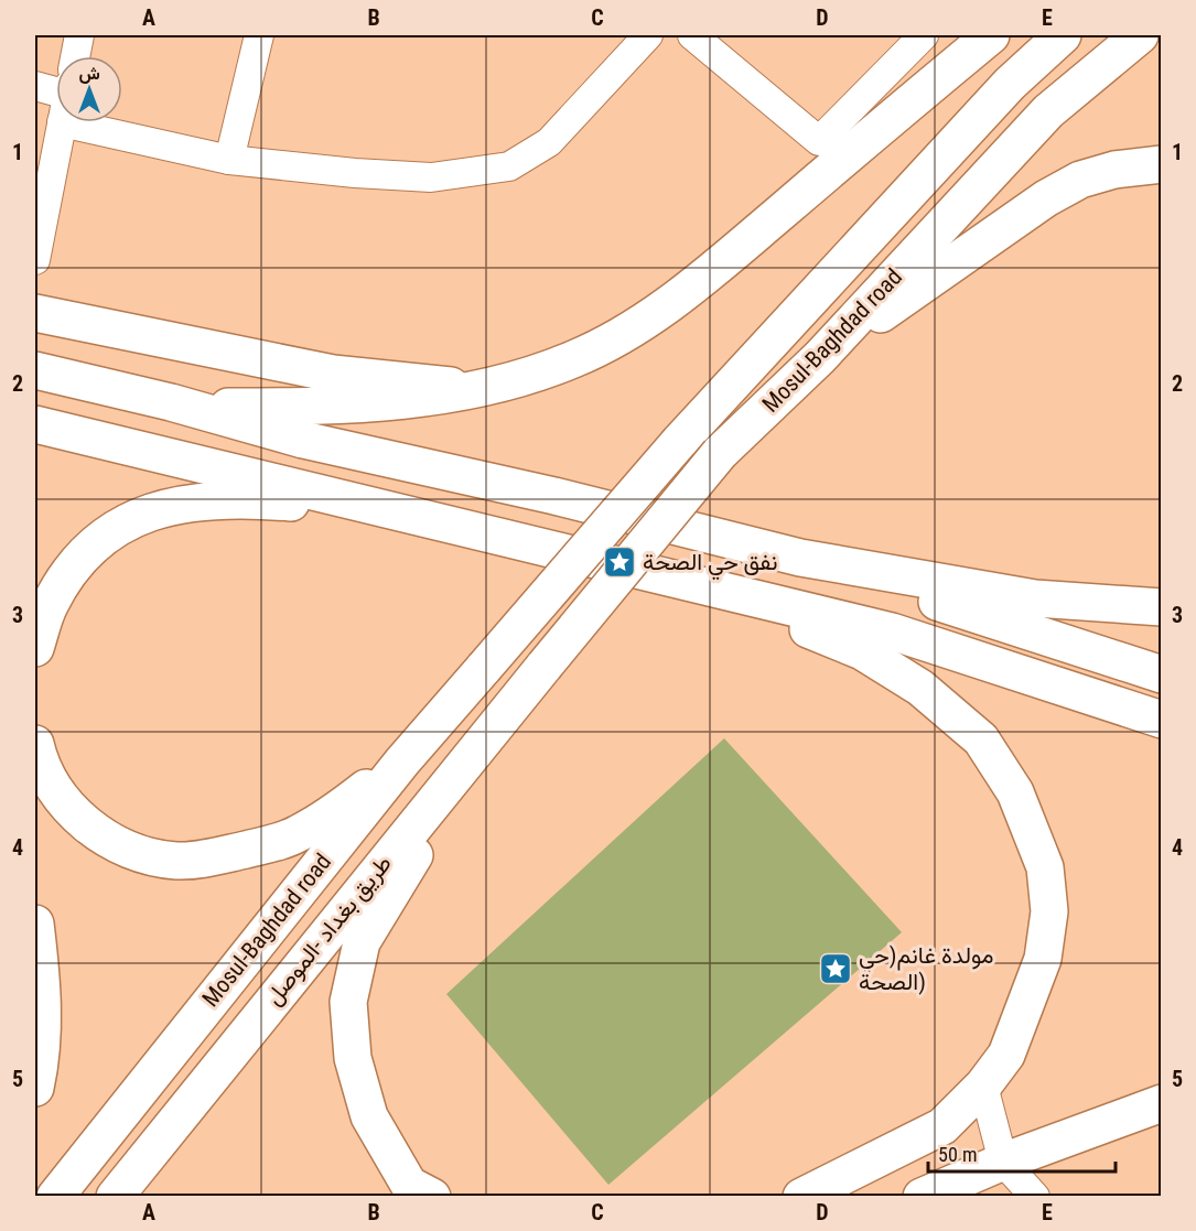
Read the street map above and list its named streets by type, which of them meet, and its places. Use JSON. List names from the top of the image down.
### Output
{
  "streets": {
    "main road": ["Mosul-Baghdad road", "طريق بغداد -الموصل"]
  },
  "crossings": [
    ["Mosul-Baghdad road", "طريق بغداد -الموصل"]
  ],
  "places": {
    "place": ["نفق حي الصحة", "مولدة غانم(حي الصحة)"]
  },
  "scale_bar": "50 m",
  "north": "top",
  "grid": {
    "columns": [
      "A",
      "B",
      "C",
      "D",
      "E"
    ],
    "rows": [
      "1",
      "2",
      "3",
      "4",
      "5"
    ]
  }
}
